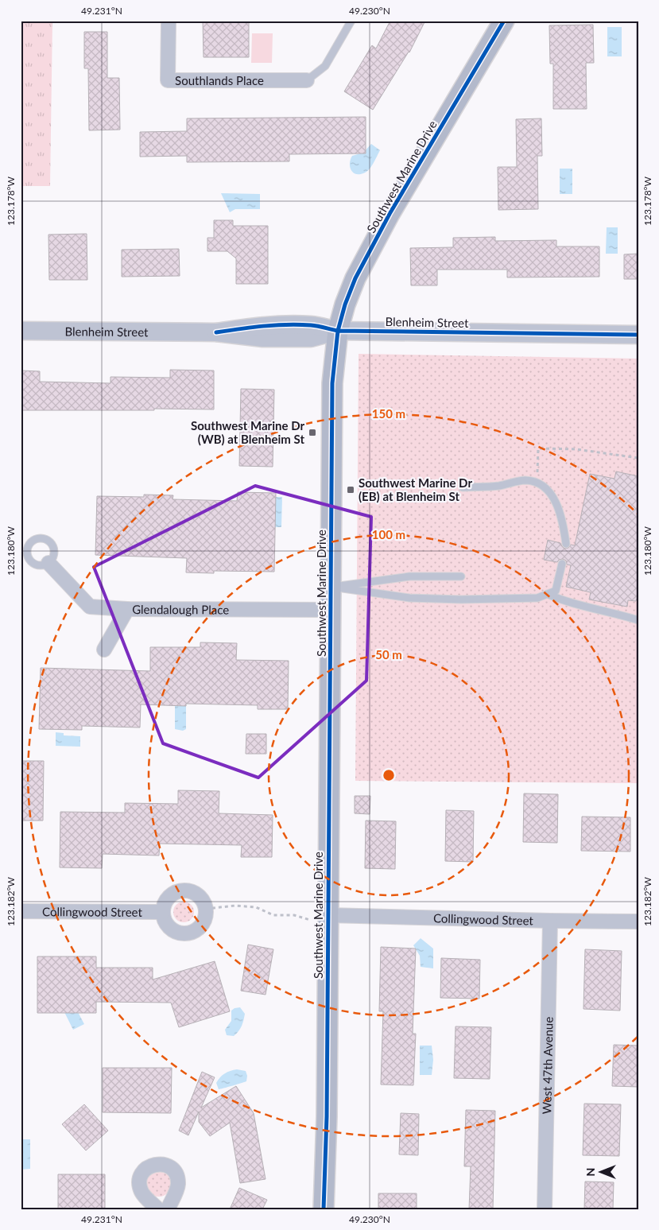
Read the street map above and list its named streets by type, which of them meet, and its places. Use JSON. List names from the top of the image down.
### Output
{
  "streets": {
    "main road": ["Southwest Marine Drive"],
    "street": [
      "Southlands Place",
      "Blenheim Street",
      "Glendalough Place",
      "Collingwood Street",
      "West 47th Avenue"
    ]
  },
  "crossings": [
    ["Southwest Marine Drive", "Blenheim Street"],
    ["Southwest Marine Drive", "Glendalough Place"],
    ["Southwest Marine Drive", "Collingwood Street"],
    ["Collingwood Street", "West 47th Avenue"]
  ],
  "places": {
    "transit": ["Southwest Marine Dr (WB) at Blenheim St", "Southwest Marine Dr (EB) at Blenheim St"]
  },
  "north": "left",
  "coordinates": [
    "49.231°N",
    "49.230°N",
    "123.178°W",
    "123.180°W",
    "123.182°W"
  ],
  "rings": ["150 m", "100 m", "50 m"]
}
